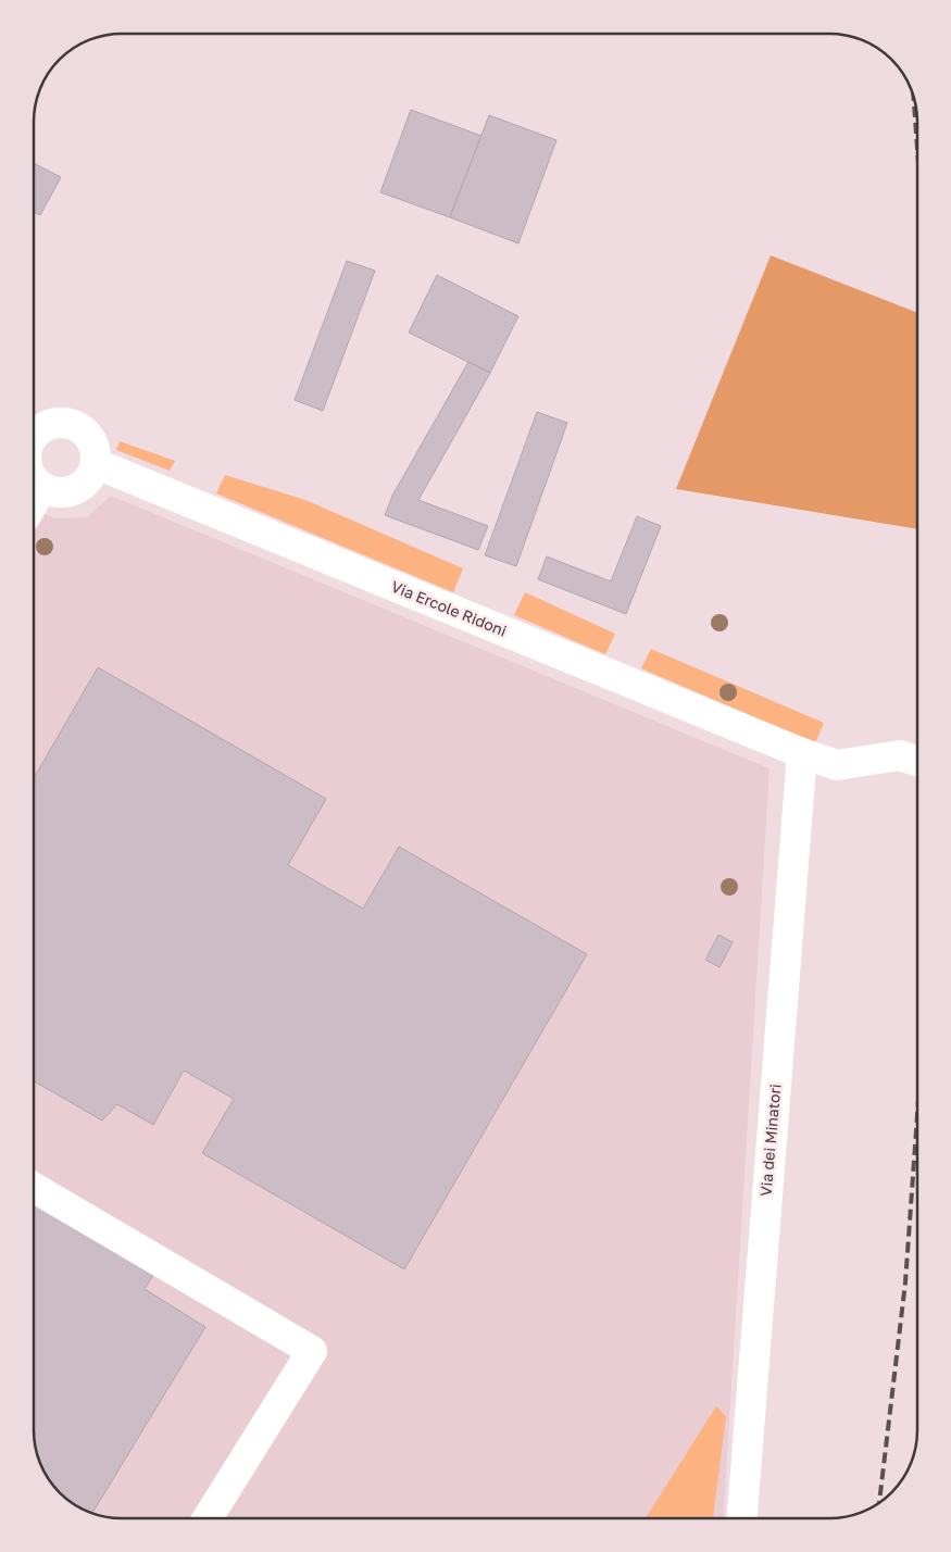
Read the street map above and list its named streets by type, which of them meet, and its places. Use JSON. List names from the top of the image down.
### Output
{
  "streets": {
    "street": ["Via Ercole Ridoni", "Via dei Minatori"]
  },
  "crossings": [
    ["Via Ercole Ridoni", "Via dei Minatori"]
  ]
}
